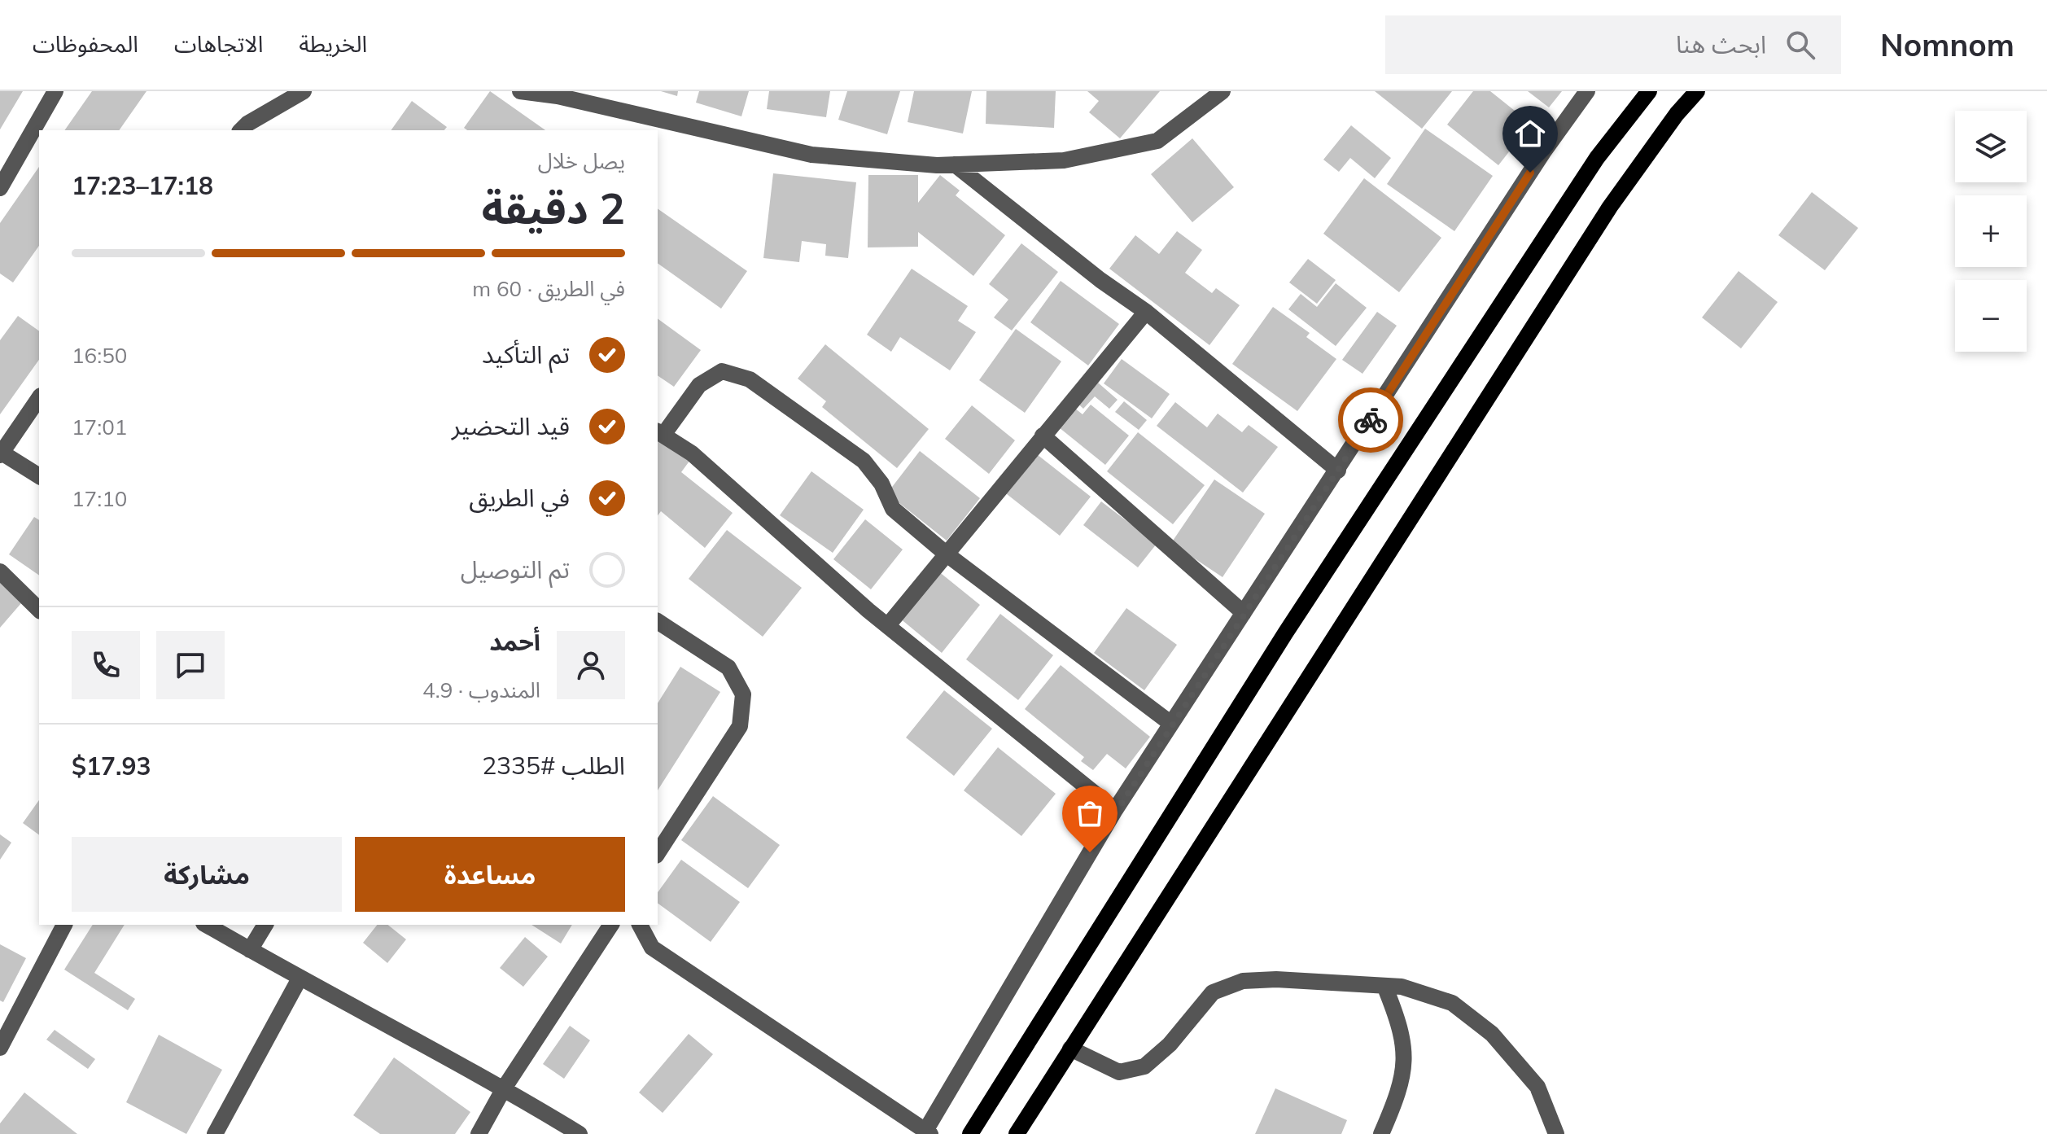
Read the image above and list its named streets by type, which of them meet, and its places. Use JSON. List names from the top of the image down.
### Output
{
  "page": {
    "header": "Nomnom",
    "search": "ابحث هنا",
    "nav": ["الخريطة", "الاتجاهات", "المحفوظات"],
    "map_buttons": ["+", "−"],
    "heading": ["2 دقيقة", "يصل خلال", "17:18–17:23"],
    "panel": [
      "أحمد",
      "المندوب · 4.9",
      "الطلب #2335",
      "$17.93"
    ],
    "bar": "في الطريق · 60 m",
    "list": [
      ["تم التأكيد", "16:50"],
      ["قيد التحضير", "17:01"],
      ["في الطريق", "17:10"],
      "تم التوصيل"
    ],
    "buttons": ["مساعدة", "مشاركة"]
  }
}
